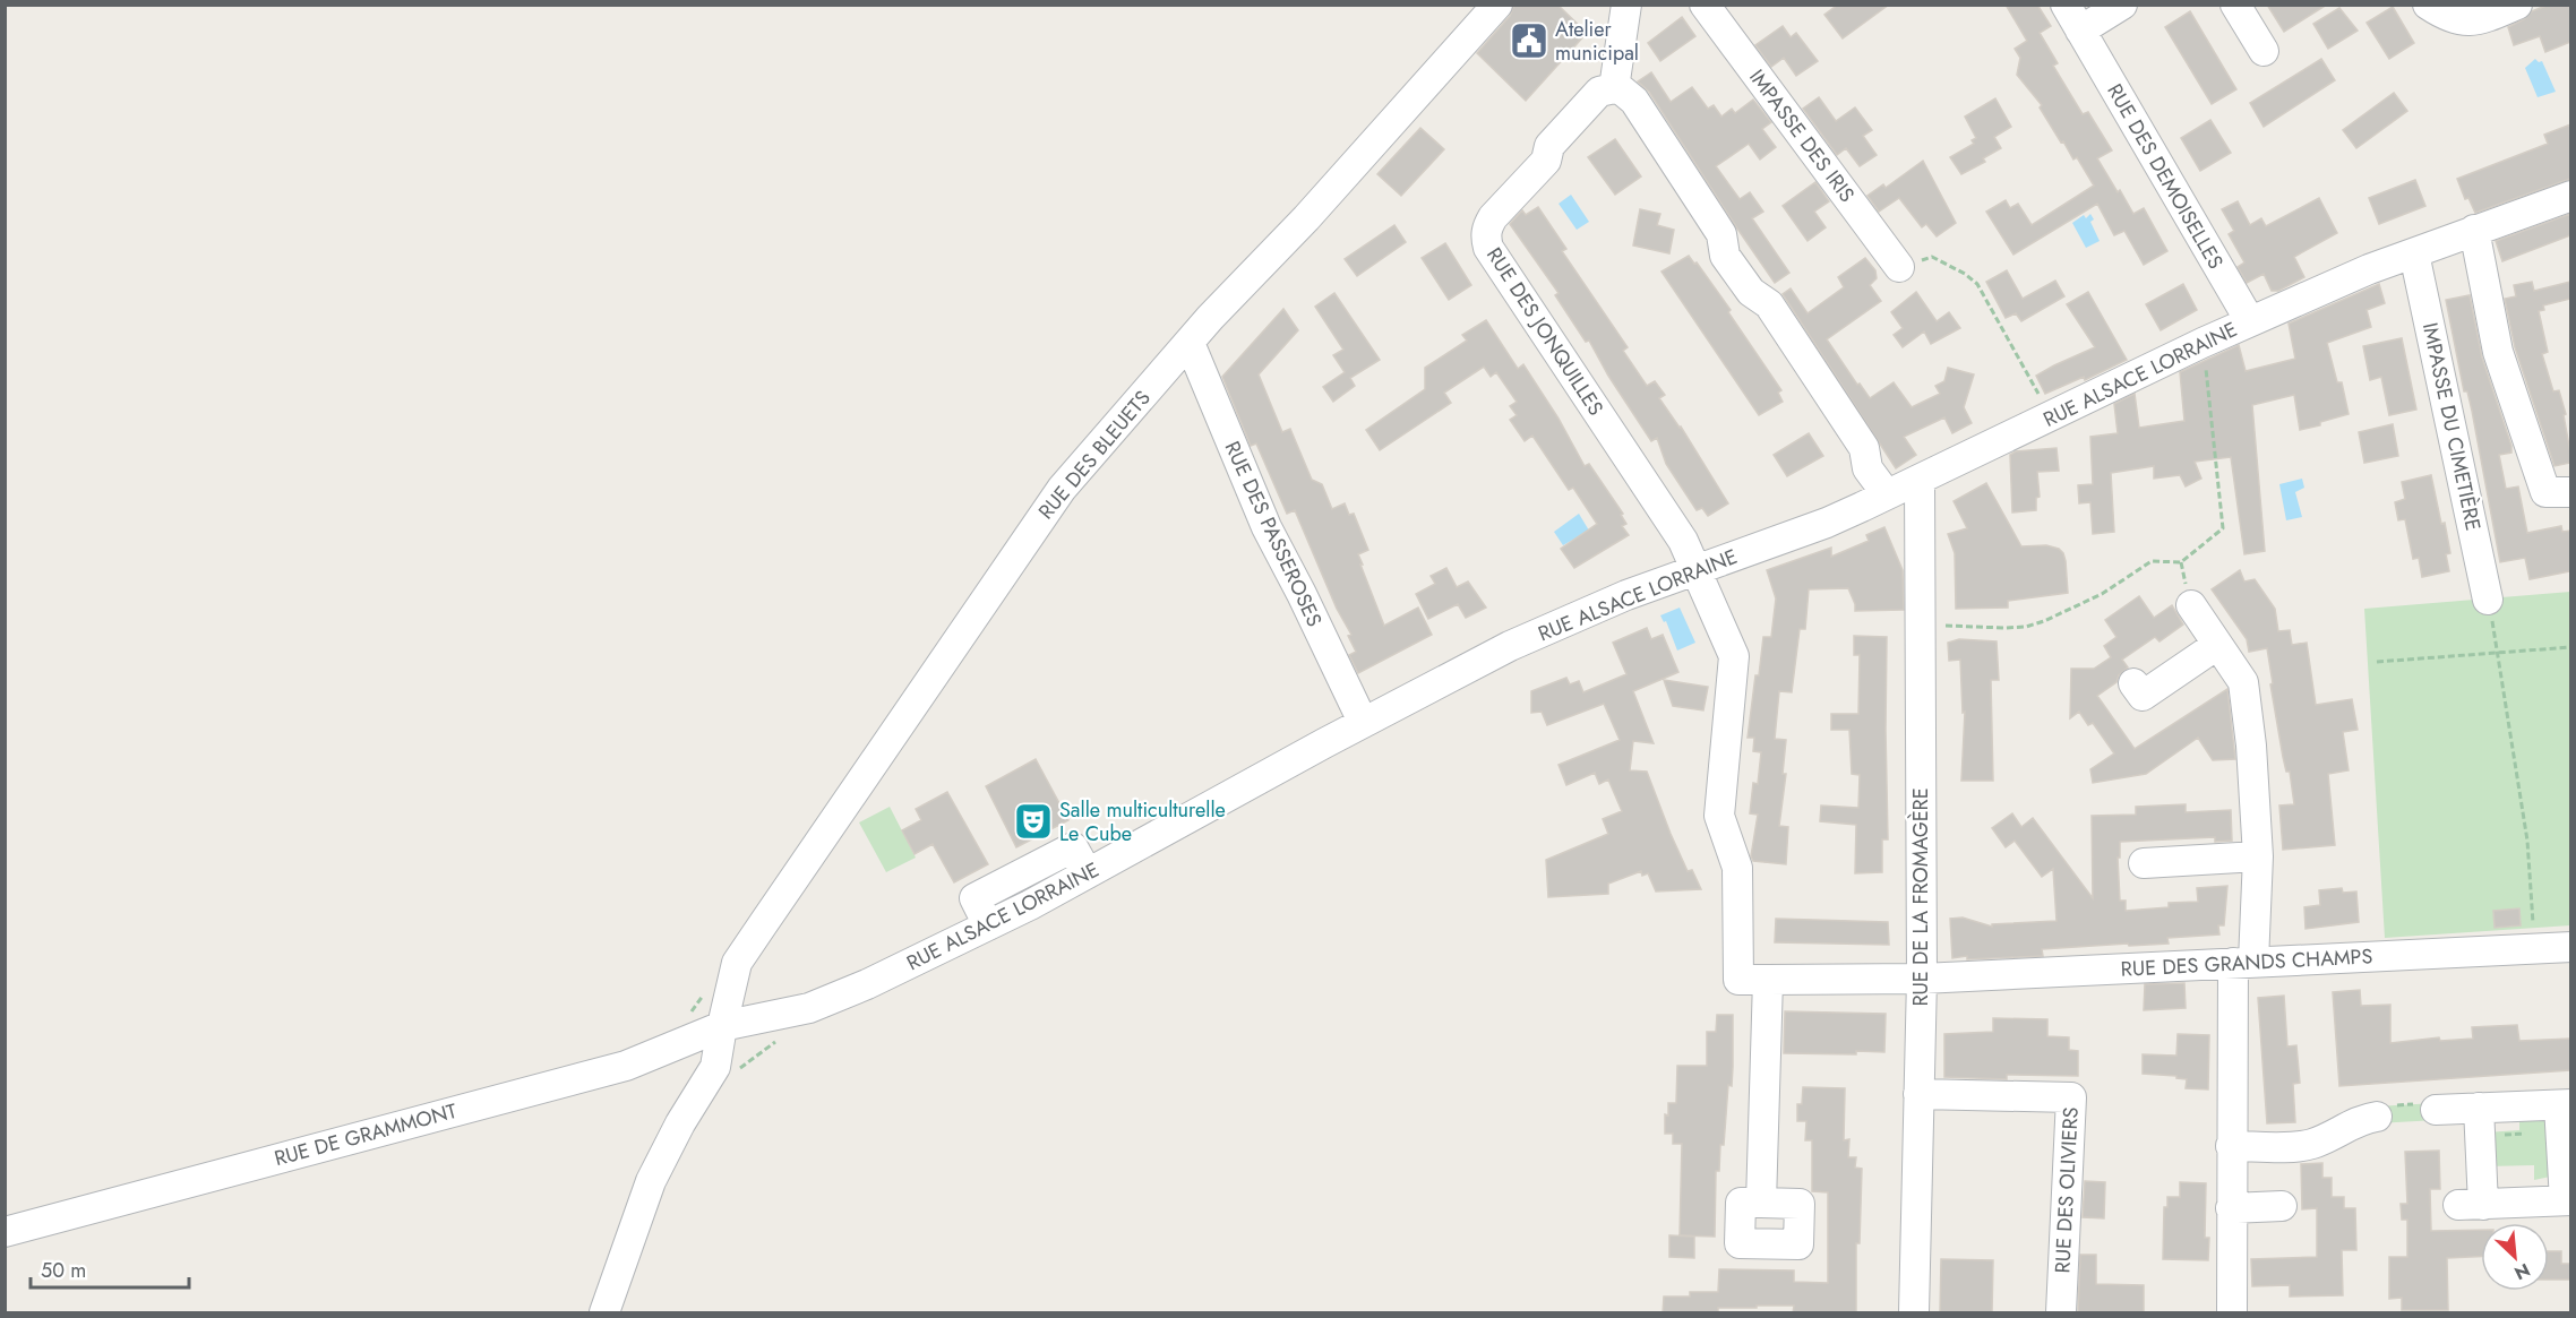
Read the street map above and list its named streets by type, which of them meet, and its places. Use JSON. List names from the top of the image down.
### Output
{
  "streets": {
    "street": [
      "IMPASSE DES IRIS",
      "RUE DES DEMOISELLES",
      "RUE DES JONQUILLES",
      "RUE ALSACE LORRAINE",
      "IMPASSE DU CIMETIÈRE",
      "RUE DES BLEUETS",
      "RUE DES PASSEROSES",
      "RUE DE LA FROMAGÈRE",
      "RUE DES GRANDS CHAMPS",
      "RUE DE GRAMMONT",
      "RUE DES OLIVIERS"
    ]
  },
  "crossings": [
    ["RUE DES DEMOISELLES", "RUE ALSACE LORRAINE"],
    ["RUE DES JONQUILLES", "RUE ALSACE LORRAINE"],
    ["RUE DES JONQUILLES", "RUE DES GRANDS CHAMPS"],
    ["RUE ALSACE LORRAINE", "IMPASSE DU CIMETIÈRE"],
    ["RUE ALSACE LORRAINE", "RUE DES BLEUETS"],
    ["RUE ALSACE LORRAINE", "RUE DES PASSEROSES"],
    ["RUE ALSACE LORRAINE", "RUE DE LA FROMAGÈRE"],
    ["RUE ALSACE LORRAINE", "RUE DE GRAMMONT"],
    ["RUE DES BLEUETS", "RUE DES PASSEROSES"],
    ["RUE DES BLEUETS", "RUE DE GRAMMONT"],
    ["RUE DE LA FROMAGÈRE", "RUE DES GRANDS CHAMPS"],
    ["RUE DE LA FROMAGÈRE", "RUE DES OLIVIERS"]
  ],
  "places": {
    "public building": ["Atelier municipal"],
    "theatre": ["Salle multiculturelle Le Cube"]
  },
  "scale_bar": "50 m",
  "north": "bottom right"
}
